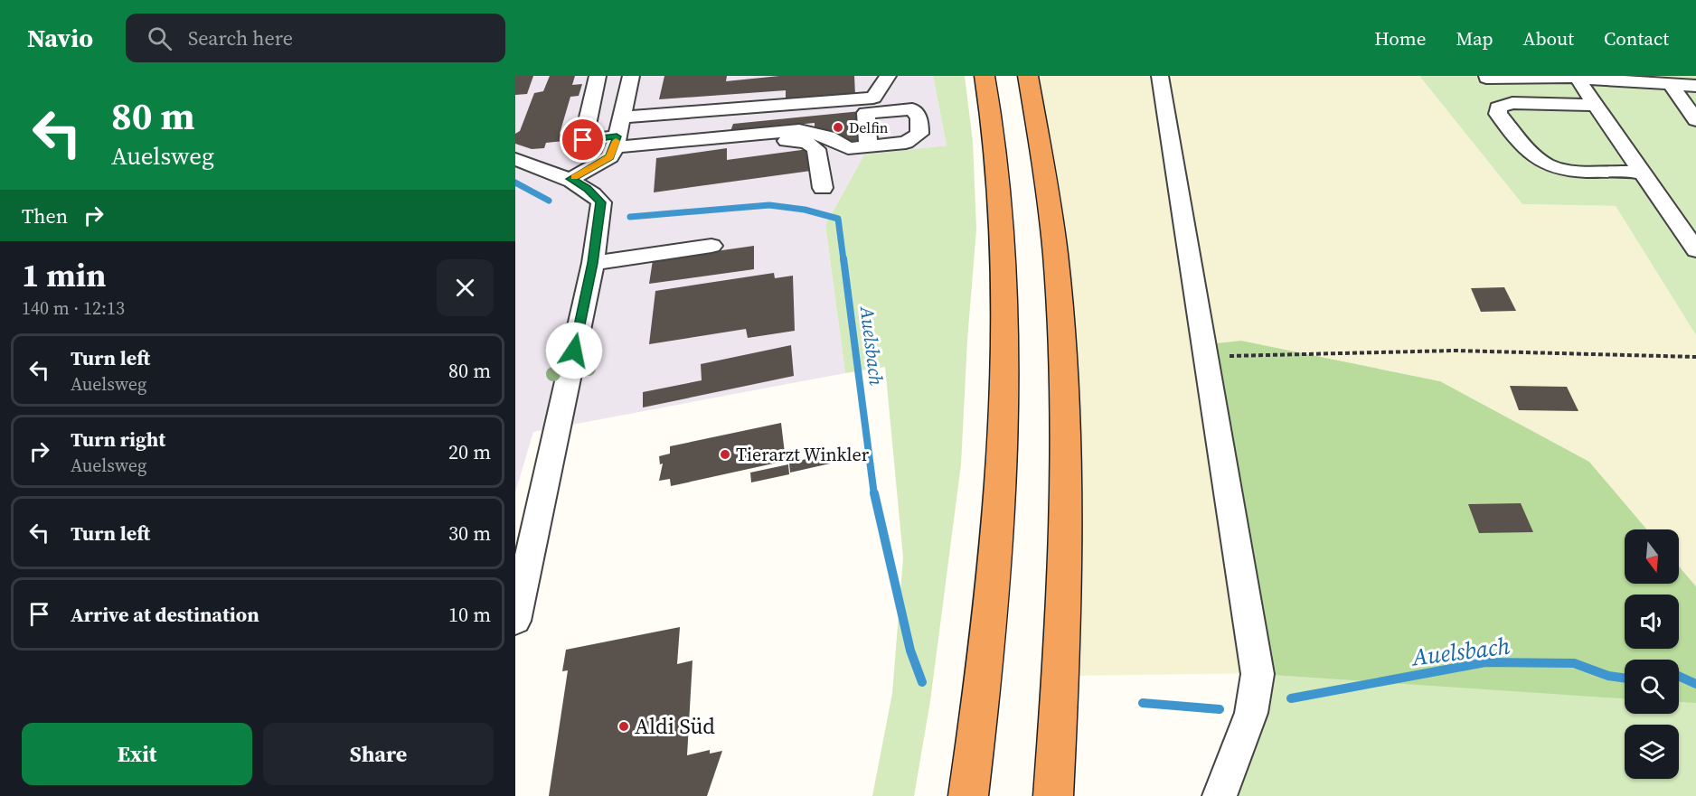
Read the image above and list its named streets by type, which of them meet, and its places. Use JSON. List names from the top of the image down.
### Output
{
  "water": ["Auelsbach"],
  "places": ["Delfin", "Tierarzt Winkler", "Aldi Süd"],
  "north": "bottom",
  "page": {
    "header": "Navio",
    "search": "Search here",
    "nav": [
      "Home",
      "Map",
      "About",
      "Contact"
    ],
    "turn": ["80 m", "Auelsweg"],
    "then": "Then",
    "heading": ["1 min", "140 m · 12:13"],
    "list": [
      {
        "name": "Turn left",
        "note": "Auelsweg",
        "value": "80 m"
      },
      {
        "name": "Turn right",
        "note": "Auelsweg",
        "value": "20 m"
      },
      {
        "name": "Turn left",
        "value": "30 m"
      },
      {
        "name": "Arrive at destination",
        "value": "10 m"
      }
    ],
    "buttons": ["Exit", "Share"]
  }
}
